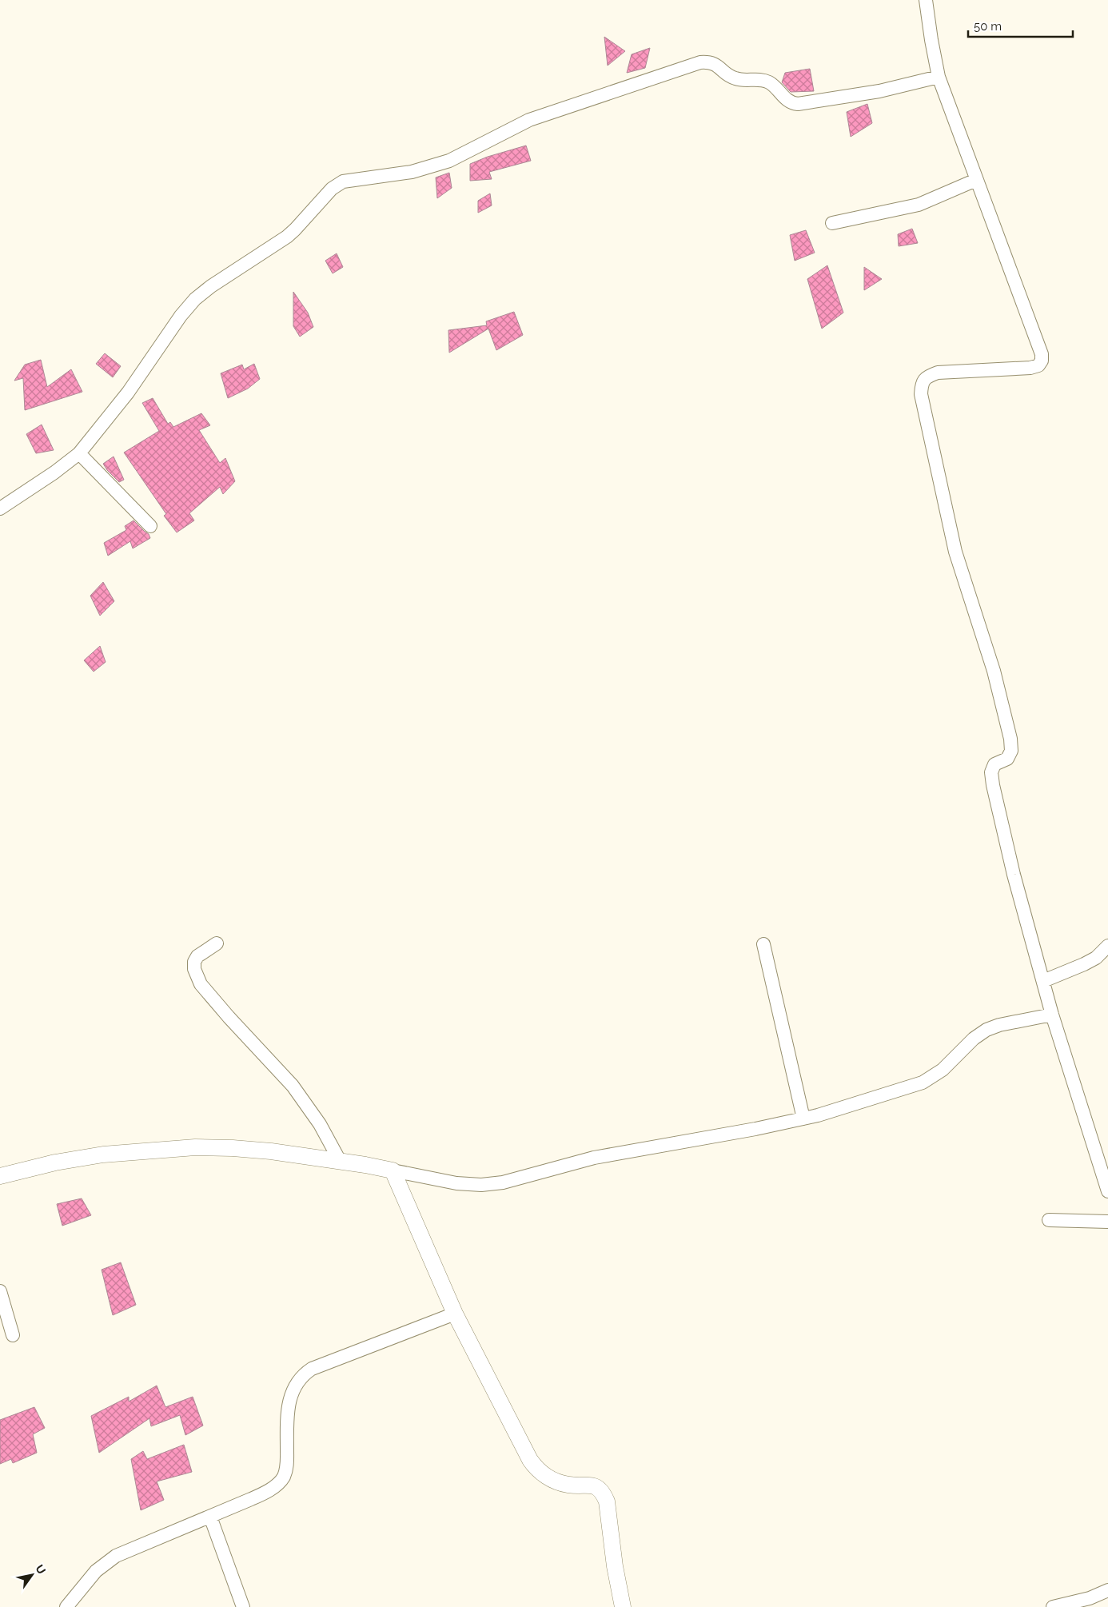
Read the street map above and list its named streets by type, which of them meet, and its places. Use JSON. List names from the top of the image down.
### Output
{
  "scale_bar": "50 m",
  "north": "top right"
}
